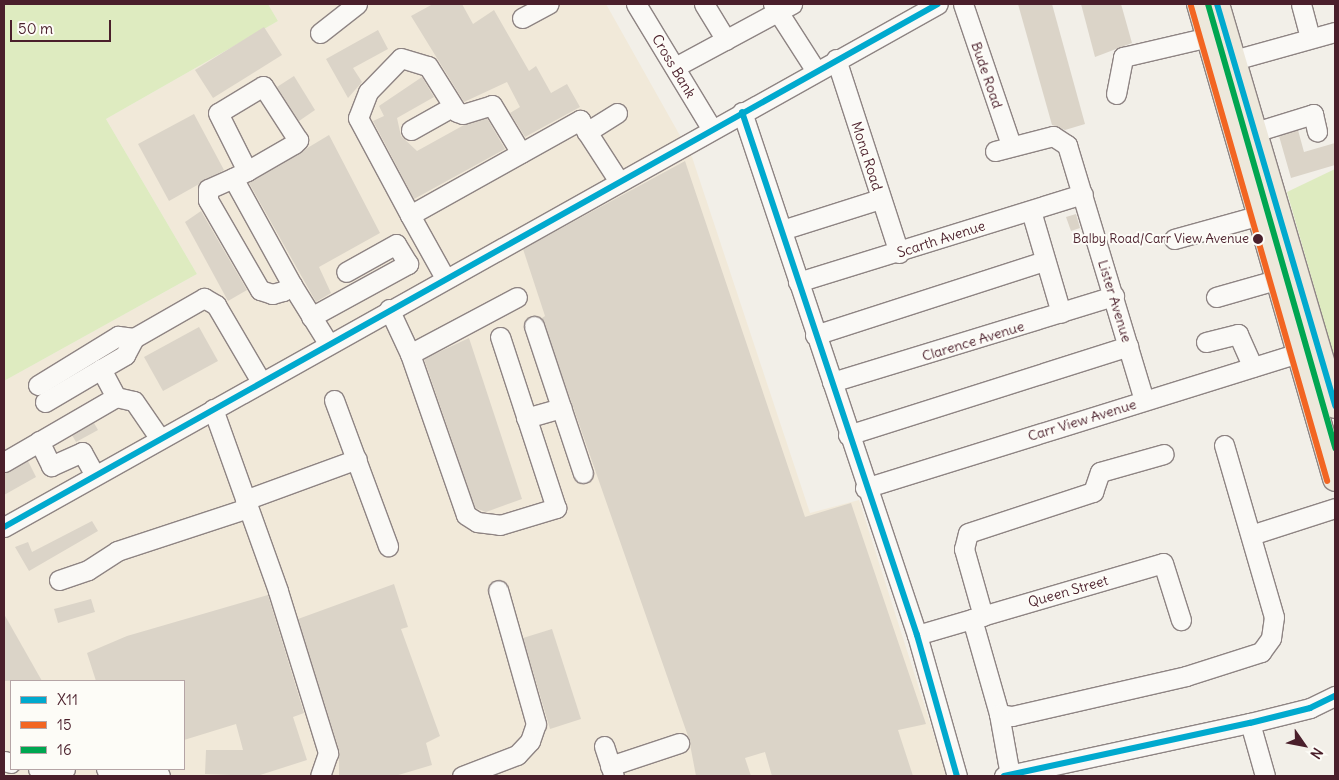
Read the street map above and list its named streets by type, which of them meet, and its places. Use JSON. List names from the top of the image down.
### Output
{
  "streets": {
    "street": [
      "Cross Bank",
      "Bude Road",
      "Mona Road",
      "Scarth Avenue",
      "Lister Avenue",
      "Clarence Avenue",
      "Carr View Avenue",
      "Queen Street"
    ]
  },
  "crossings": [
    ["Bude Road", "Lister Avenue"],
    ["Mona Road", "Scarth Avenue"],
    ["Scarth Avenue", "Lister Avenue"],
    ["Lister Avenue", "Clarence Avenue"],
    ["Lister Avenue", "Carr View Avenue"]
  ],
  "places": ["Balby Road/Carr View Avenue"],
  "lines": ["transit line X11", "transit line 16", "transit line 15"],
  "legend": ["X11", "15", "16"],
  "scale_bar": "50 m",
  "north": "bottom right"
}
